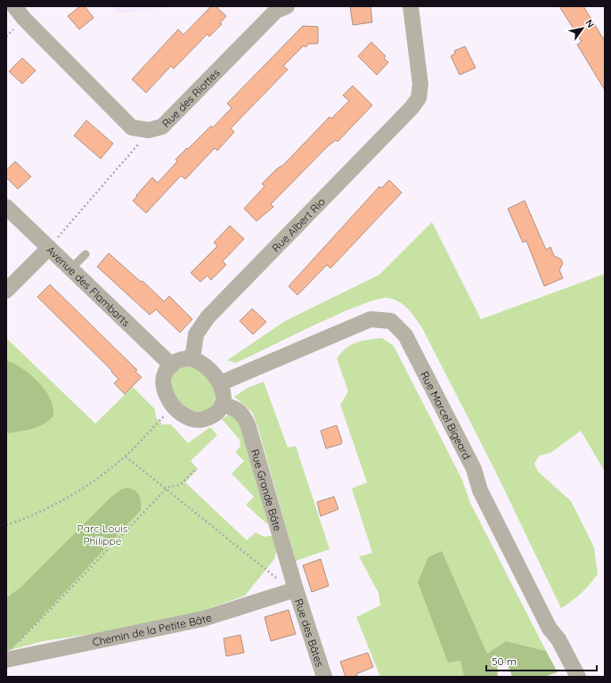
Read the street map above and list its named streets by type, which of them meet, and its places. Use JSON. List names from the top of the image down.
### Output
{
  "streets": {
    "street": [
      "Rue des Riottes",
      "Rue Albert Rio",
      "Avenue des Flambarts",
      "Rue Marcel Bigeard",
      "Rue Grande Bâte",
      "Chemin de la Petite Bâte",
      "Rue des Bâtes"
    ]
  },
  "crossings": [
    ["Rue Albert Rio", "Avenue des Flambarts"],
    ["Rue Albert Rio", "Rue Marcel Bigeard"],
    ["Rue Albert Rio", "Rue Grande Bâte"],
    ["Avenue des Flambarts", "Rue Marcel Bigeard"],
    ["Avenue des Flambarts", "Rue Grande Bâte"],
    ["Rue Marcel Bigeard", "Rue Grande Bâte"],
    ["Rue Grande Bâte", "Chemin de la Petite Bâte"],
    ["Rue Grande Bâte", "Rue des Bâtes"],
    ["Chemin de la Petite Bâte", "Rue des Bâtes"]
  ],
  "parks": ["Parc Louis Philippe"],
  "scale_bar": "50 m",
  "north": "top right"
}
